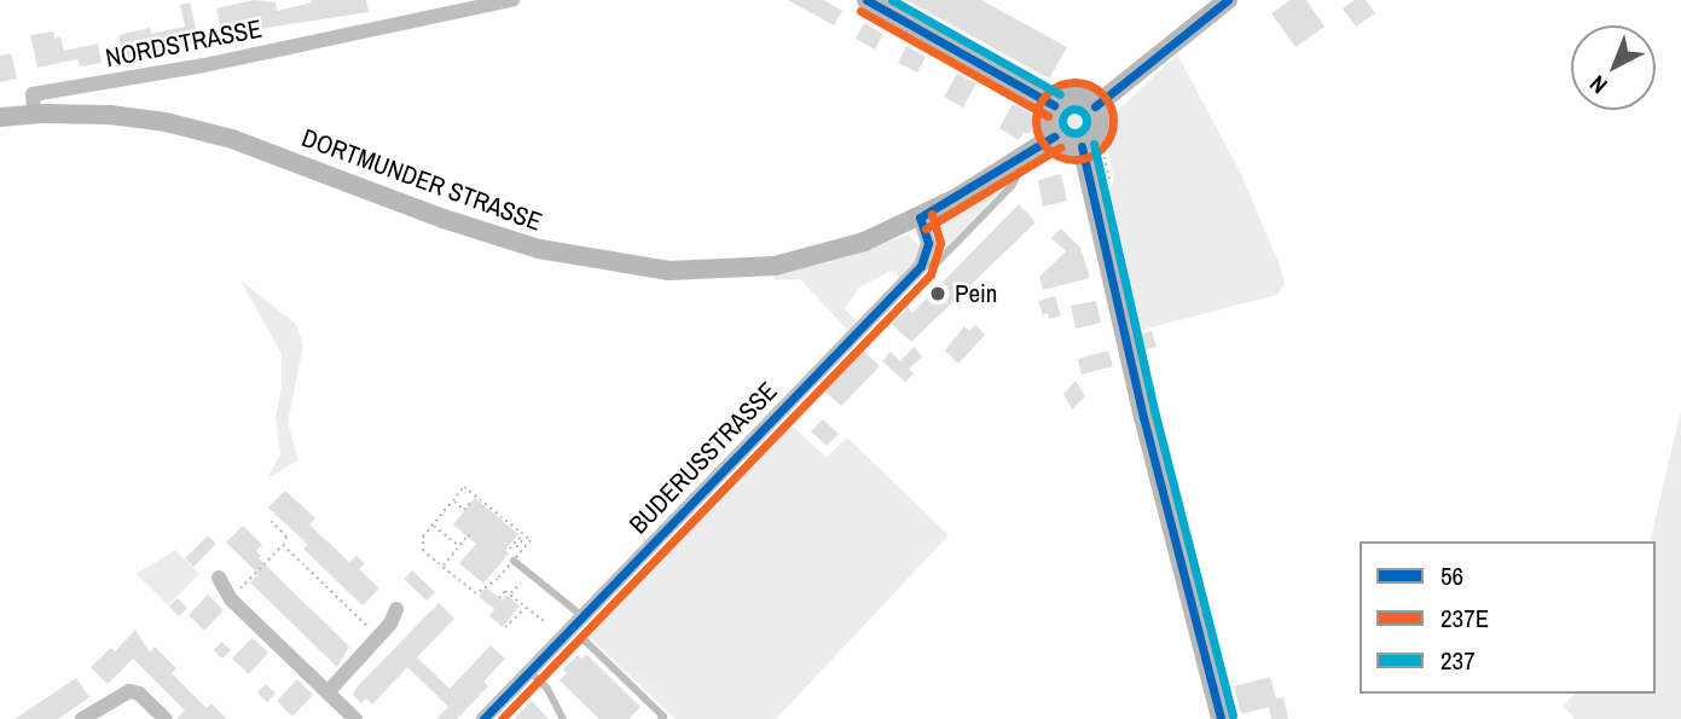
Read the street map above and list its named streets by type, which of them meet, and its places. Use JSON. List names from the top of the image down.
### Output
{
  "streets": {
    "main road": ["DORTMUNDER STRASSE"],
    "street": ["NORDSTRASSE", "BUDERUSSTRASSE"]
  },
  "crossings": [
    ["NORDSTRASSE", "DORTMUNDER STRASSE"]
  ],
  "places": ["Pein"],
  "lines": ["transit line 56", "transit line 237", "transit line 237E"],
  "legend": ["56", "237E", "237"],
  "north": "bottom left"
}
